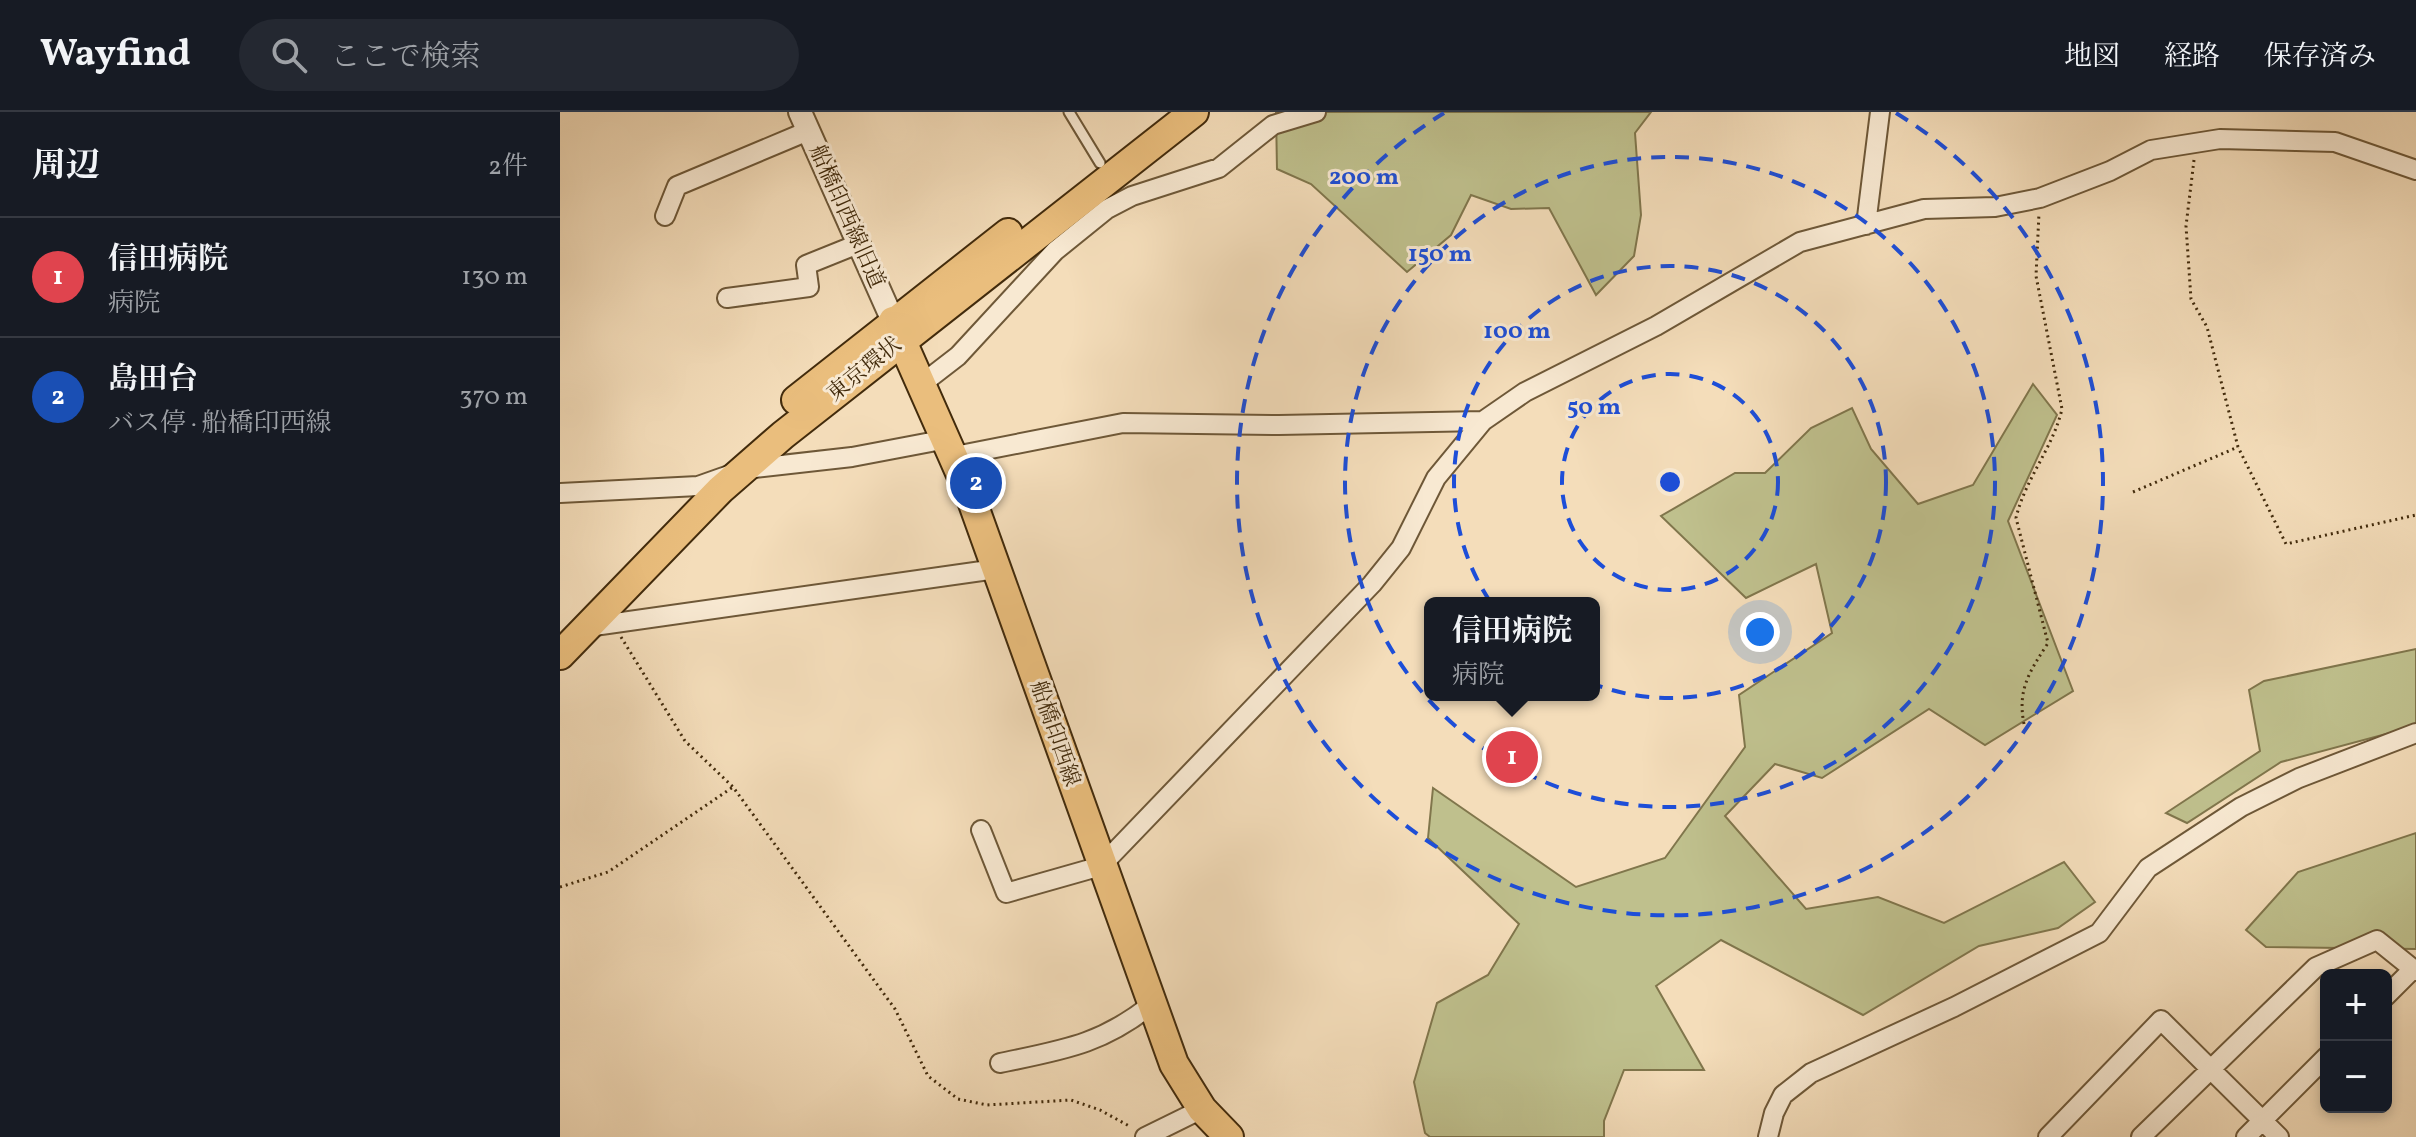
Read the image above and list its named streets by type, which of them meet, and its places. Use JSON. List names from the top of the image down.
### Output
{
  "streets": {
    "main road": ["東京環状", "船橋印西線"],
    "street": ["船橋印西線旧道"]
  },
  "crossings": [
    ["船橋印西線旧道", "東京環状"],
    ["船橋印西線旧道", "船橋印西線"],
    ["東京環状", "船橋印西線"]
  ],
  "page": {
    "header": "Wayfind",
    "search": "ここで検索",
    "nav": ["地図", "経路", "保存済み"],
    "heading": ["周辺", "2件"],
    "list": [
      {
        "mark": "1",
        "name": "信田病院",
        "note": "病院",
        "value": "130 m"
      },
      {
        "mark": "2",
        "name": "島田台",
        "note": "バス停 · 船橋印西線",
        "value": "370 m"
      }
    ],
    "pins": ["2", "1"],
    "popup": ["信田病院", "病院"],
    "map_buttons": ["+", "−"]
  },
  "rings": [
    "200 m",
    "150 m",
    "100 m",
    "50 m"
  ]
}
